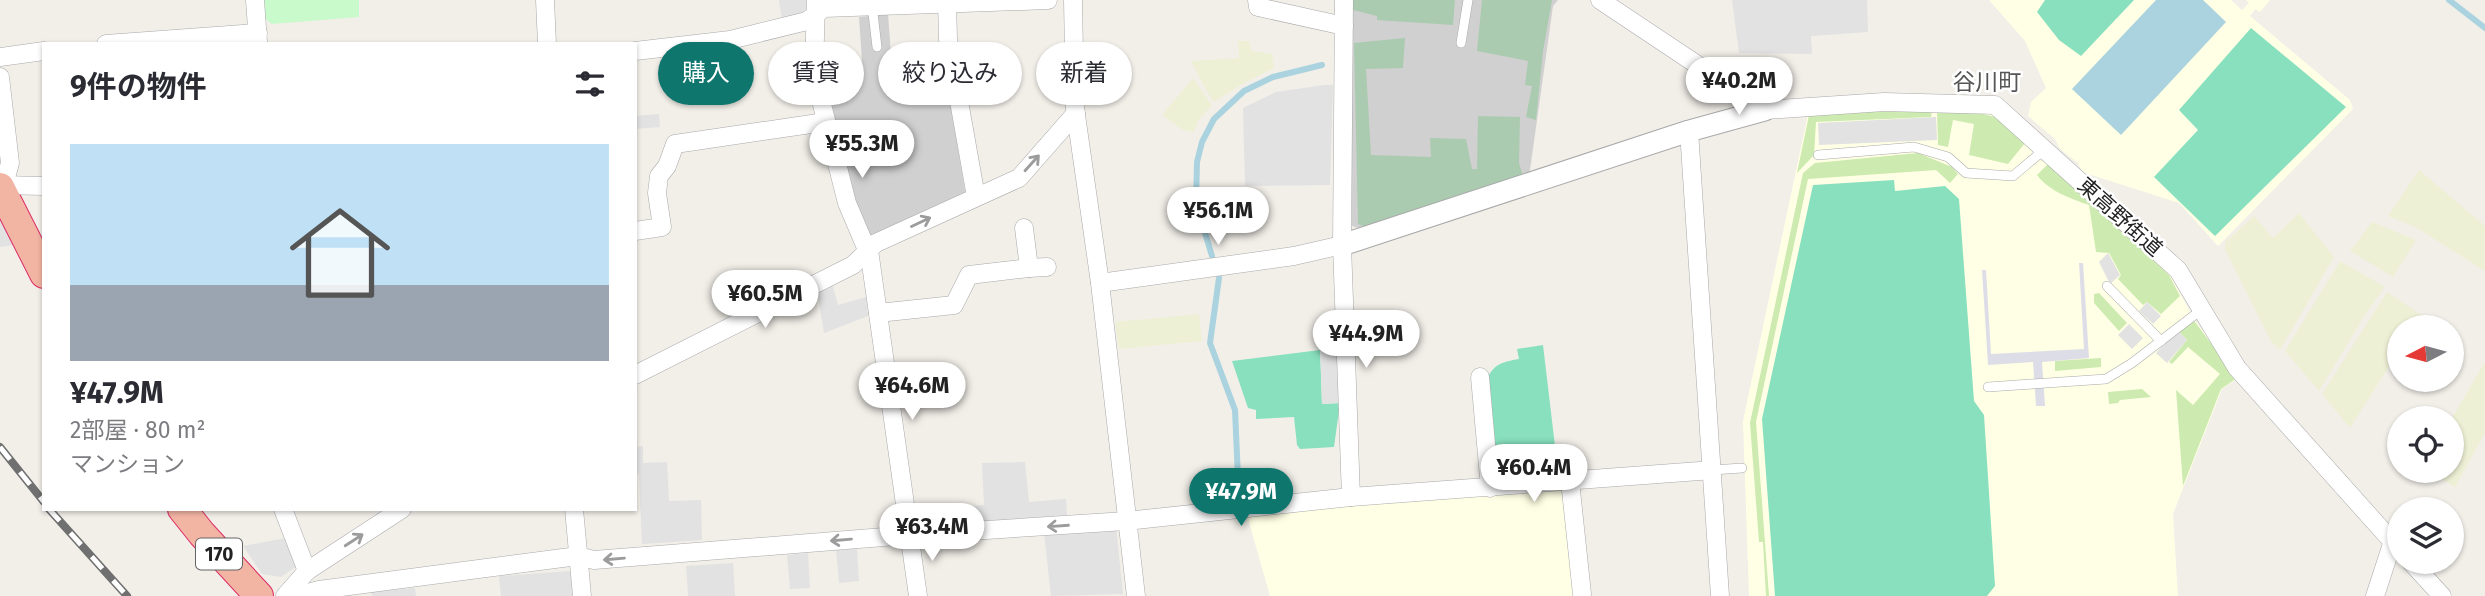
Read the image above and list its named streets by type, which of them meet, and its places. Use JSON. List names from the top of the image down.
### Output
{
  "streets": {
    "highway": ["170"],
    "street": ["東高野街道"]
  },
  "districts": ["谷川町"],
  "north": "left",
  "page": {
    "chip": [
      "購入",
      "賃貸",
      "絞り込み",
      "新着"
    ],
    "heading": "9件の物件",
    "price": [
      "¥40.2M",
      "¥55.3M",
      "¥56.1M",
      "¥60.5M",
      "¥44.9M",
      "¥64.6M",
      "¥60.4M",
      "¥47.9M",
      "¥63.4M"
    ],
    "list": [
      {
        "name": "¥47.9M",
        "note": "2部屋 · 80 m² · マンション"
      }
    ]
  }
}
